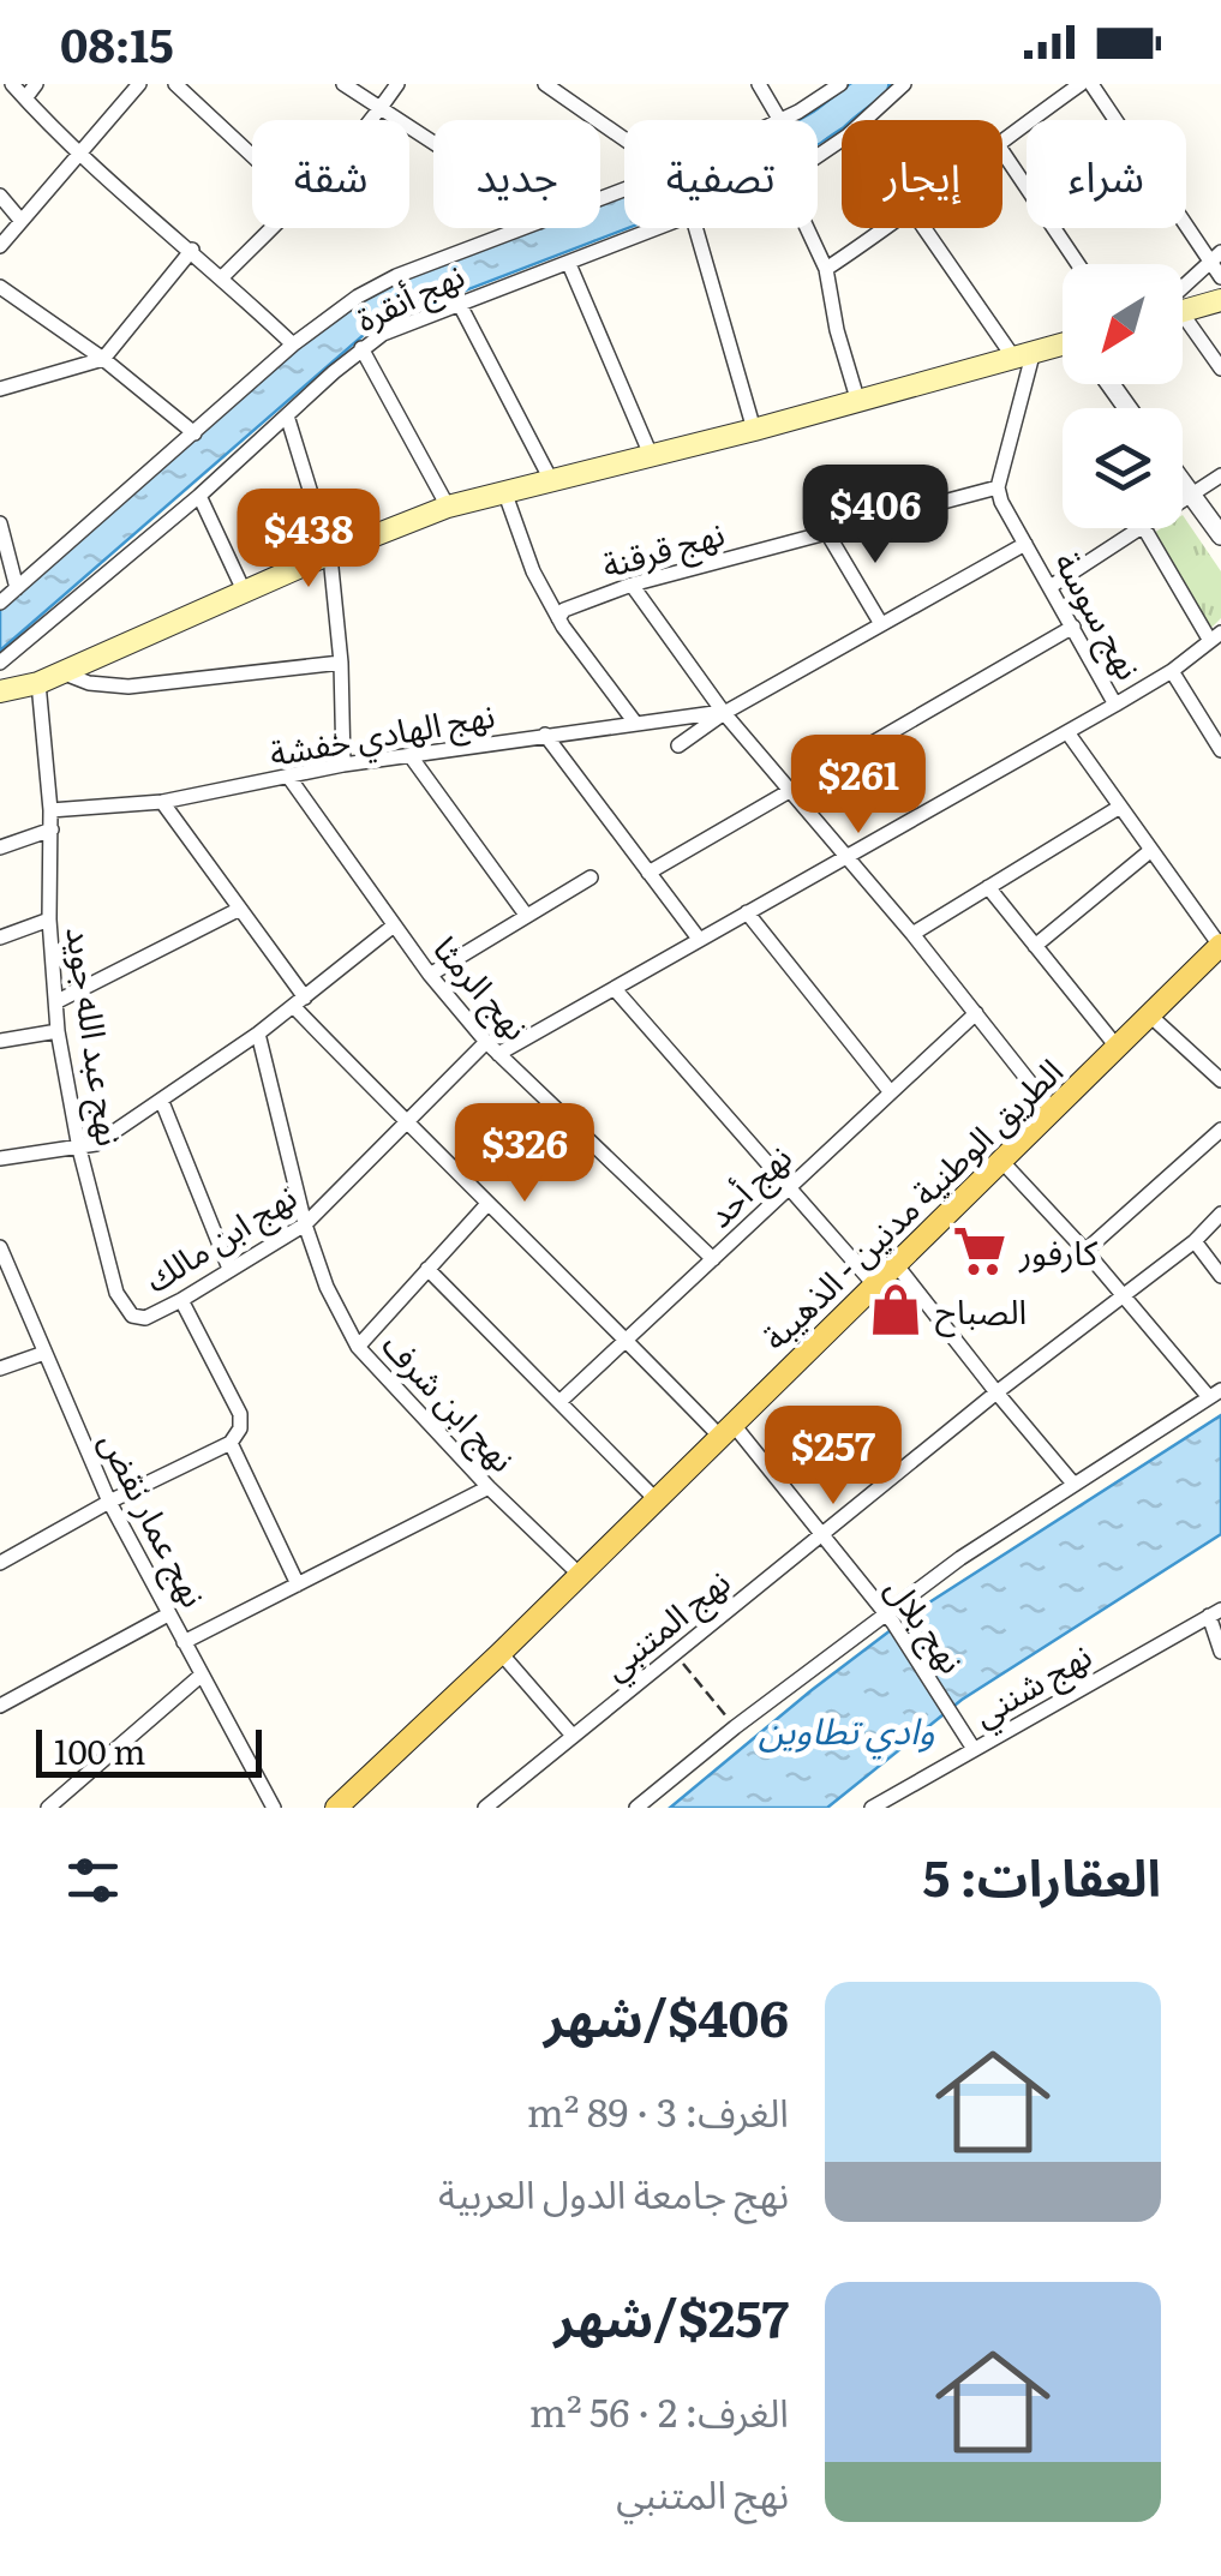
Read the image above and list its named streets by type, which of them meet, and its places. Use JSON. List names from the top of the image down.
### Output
{
  "streets": {
    "main road": ["الطريق الوطنية مدنين - الذهيبة"],
    "street": [
      "نهج أنقرة",
      "نهج قرقنة",
      "نهج سوسة",
      "نهج الهادي خفشة",
      "نهج الرمثا",
      "نهج عبد الله جويد",
      "نهج أحد",
      "نهج ابن مالك",
      "نهج ابن شرف",
      "نهج عمار نقض",
      "نهج المتنبي",
      "نهج بلال",
      "نهج شنني"
    ]
  },
  "crossings": [
    ["نهج قرقنة", "نهج سوسة"],
    ["نهج سوسة", "نهج الهادي خفشة"],
    ["نهج الهادي خفشة", "نهج الرمثا"],
    ["نهج الهادي خفشة", "نهج عبد الله جويد"],
    ["نهج الهادي خفشة", "نهج بلال"],
    ["نهج الرمثا", "نهج أحد"],
    ["نهج الرمثا", "نهج ابن مالك"],
    ["نهج عبد الله جويد", "نهج ابن مالك"],
    ["نهج أحد", "نهج بلال"],
    ["الطريق الوطنية مدنين - الذهيبة", "نهج ابن شرف"],
    ["الطريق الوطنية مدنين - الذهيبة", "نهج بلال"],
    ["نهج ابن مالك", "نهج ابن شرف"],
    ["نهج ابن مالك", "نهج بلال"],
    ["نهج المتنبي", "نهج بلال"],
    ["نهج بلال", "نهج شنني"]
  ],
  "water": ["وادي تطاوين"],
  "places": {
    "supermarket": ["كارفور"],
    "shop": ["الصباح"]
  },
  "scale_bar": "100 m",
  "north": "bottom left",
  "page": {
    "status": "08:15",
    "chip": [
      "شراء",
      "إيجار",
      "تصفية",
      "جديد",
      "شقة"
    ],
    "price": [
      "$406",
      "$438",
      "$261",
      "$326",
      "$257"
    ],
    "scale": "100 m",
    "heading": "العقارات: 5",
    "list": [
      {
        "name": "$406/شهر",
        "note": "الغرف: 3 · 89 m² · نهج جامعة الدول العربية"
      },
      {
        "name": "$257/شهر",
        "note": "الغرف: 2 · 56 m² · نهج المتنبي"
      }
    ]
  }
}
